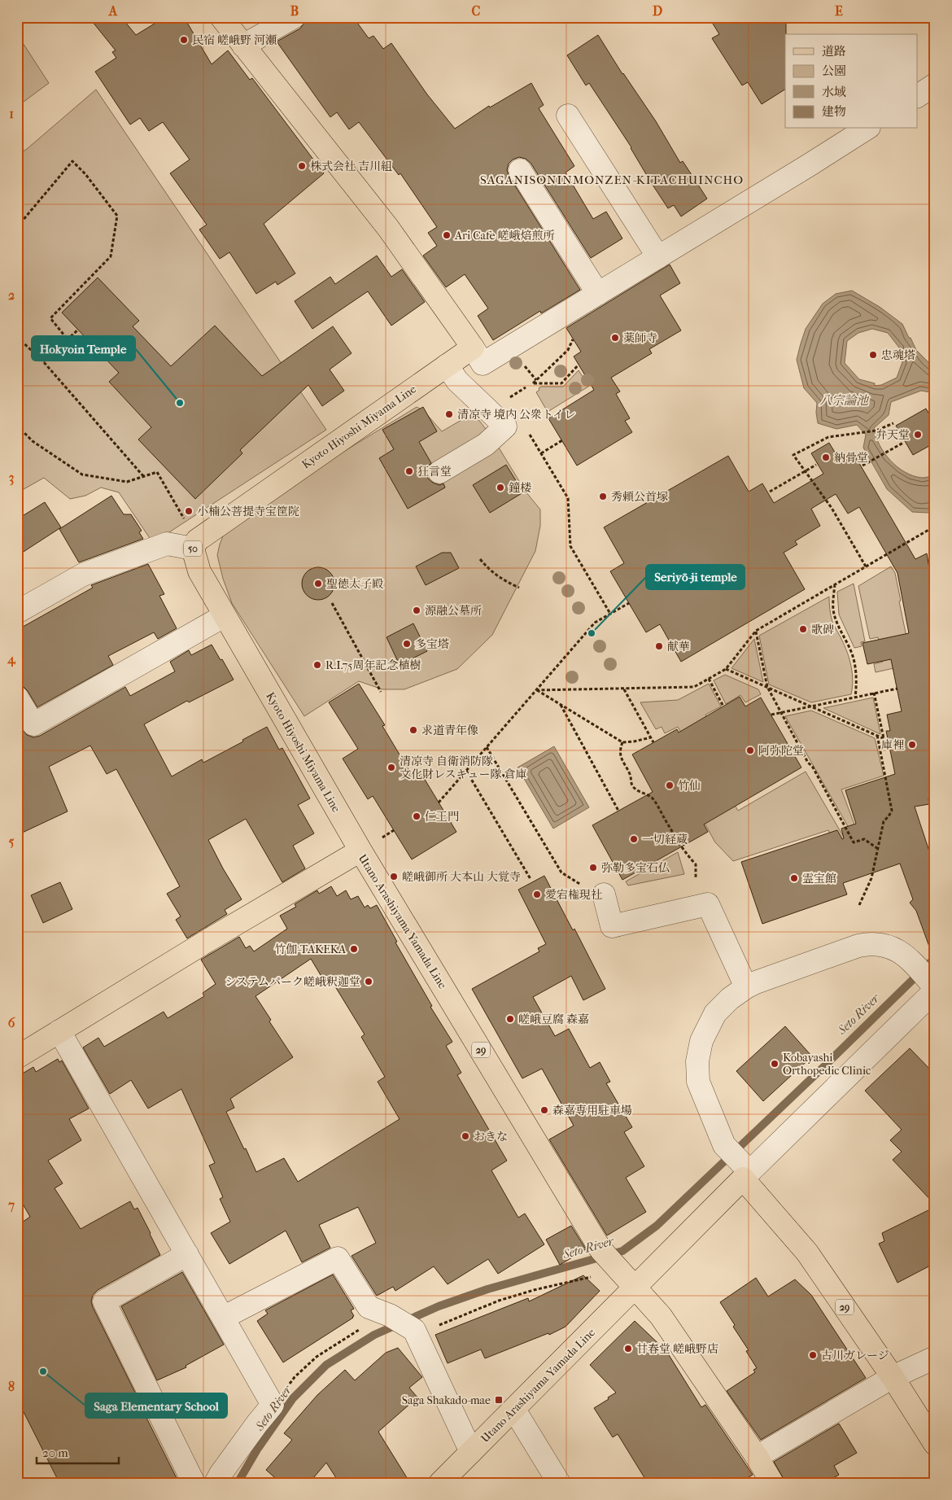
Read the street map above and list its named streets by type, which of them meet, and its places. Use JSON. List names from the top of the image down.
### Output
{
  "streets": {
    "main road": [
      "Kyoto Hiyoshi Miyama Line",
      "50",
      "Utano Arashiyama Yamada Line",
      "29"
    ]
  },
  "crossings": [
    ["Kyoto Hiyoshi Miyama Line", "Utano Arashiyama Yamada Line"],
    ["Utano Arashiyama Yamada Line", "29"]
  ],
  "districts": ["SAGANISONINMONZEN-KITACHUINCHO"],
  "water": ["八宗論池", "Seto River"],
  "places": {
    "other": [
      "民宿 嵯峨野 河瀬",
      "株式会社 吉川組",
      "Ari Cafe 嵯峨焙煎所",
      "薬師寺",
      "忠魂塔",
      "Hokyoin Temple",
      "清凉寺 境内 公衆トイレ",
      "弁天堂",
      "納骨堂",
      "狂言堂",
      "鐘楼",
      "秀頼公首塚",
      "小楠公菩提寺宝筐院",
      "聖徳太子殿",
      "源融公墓所",
      "歌碑",
      "Seriyō-ji temple",
      "多宝塔",
      "献華",
      "R.I.75周年記念植樹",
      "求道青年像",
      "庫裡",
      "阿弥陀堂",
      "清凉寺 自衛消防隊 文化財レスキュー隊 倉庫",
      "竹仙",
      "仁王門",
      "一切経蔵",
      "弥勒多宝石仏",
      "嵯峨御所 大本山 大覚寺",
      "霊宝館",
      "愛宕権現社",
      "竹伽-TAKEKA",
      "システムパーク嵯峨釈迦堂",
      "嵯峨豆腐 森嘉",
      "Kobayashi Orthopedic Clinic",
      "森嘉専用駐車場",
      "おきな",
      "甘春堂 嵯峨野店",
      "古川ガレージ",
      "Saga Elementary School"
    ],
    "transit": ["Saga Shakado-mae"]
  },
  "legend": [
    "道路",
    "公園",
    "水域",
    "建物"
  ],
  "scale_bar": "20 m",
  "grid": {
    "columns": [
      "A",
      "B",
      "C",
      "D",
      "E"
    ],
    "rows": [
      "1",
      "2",
      "3",
      "4",
      "5",
      "6",
      "7",
      "8"
    ]
  }
}
